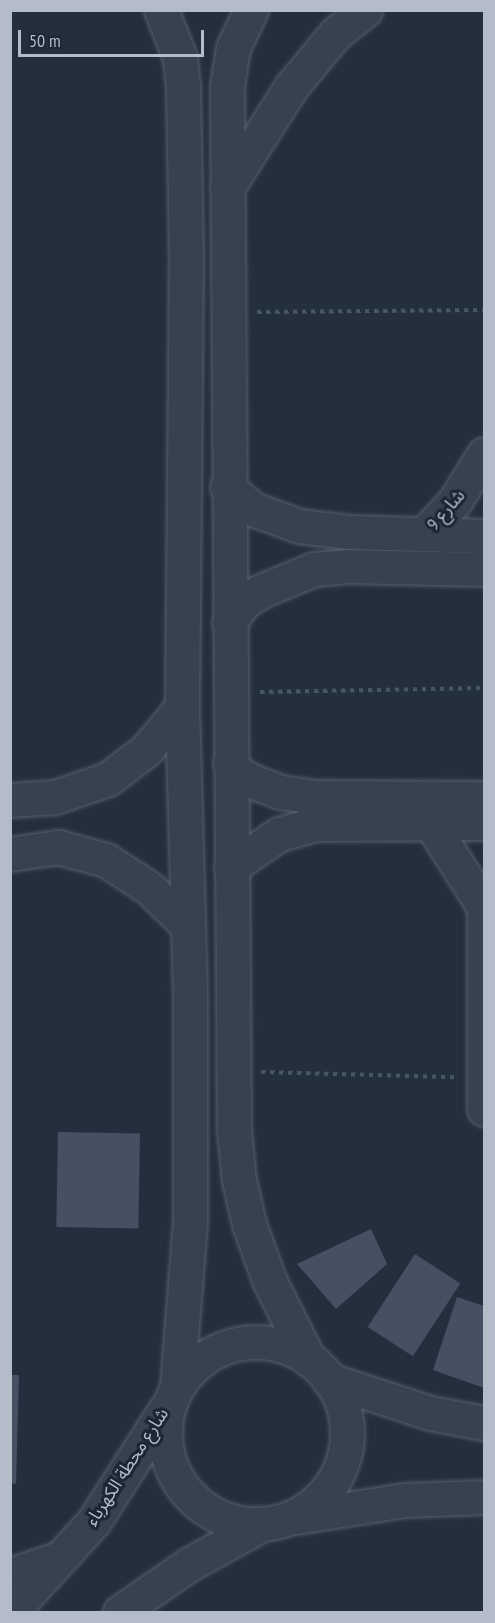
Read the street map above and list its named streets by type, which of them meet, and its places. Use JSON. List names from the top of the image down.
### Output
{
  "streets": {
    "street": ["شارع 9", "شارع محطة الكهرباء"]
  },
  "scale_bar": "50 m"
}
